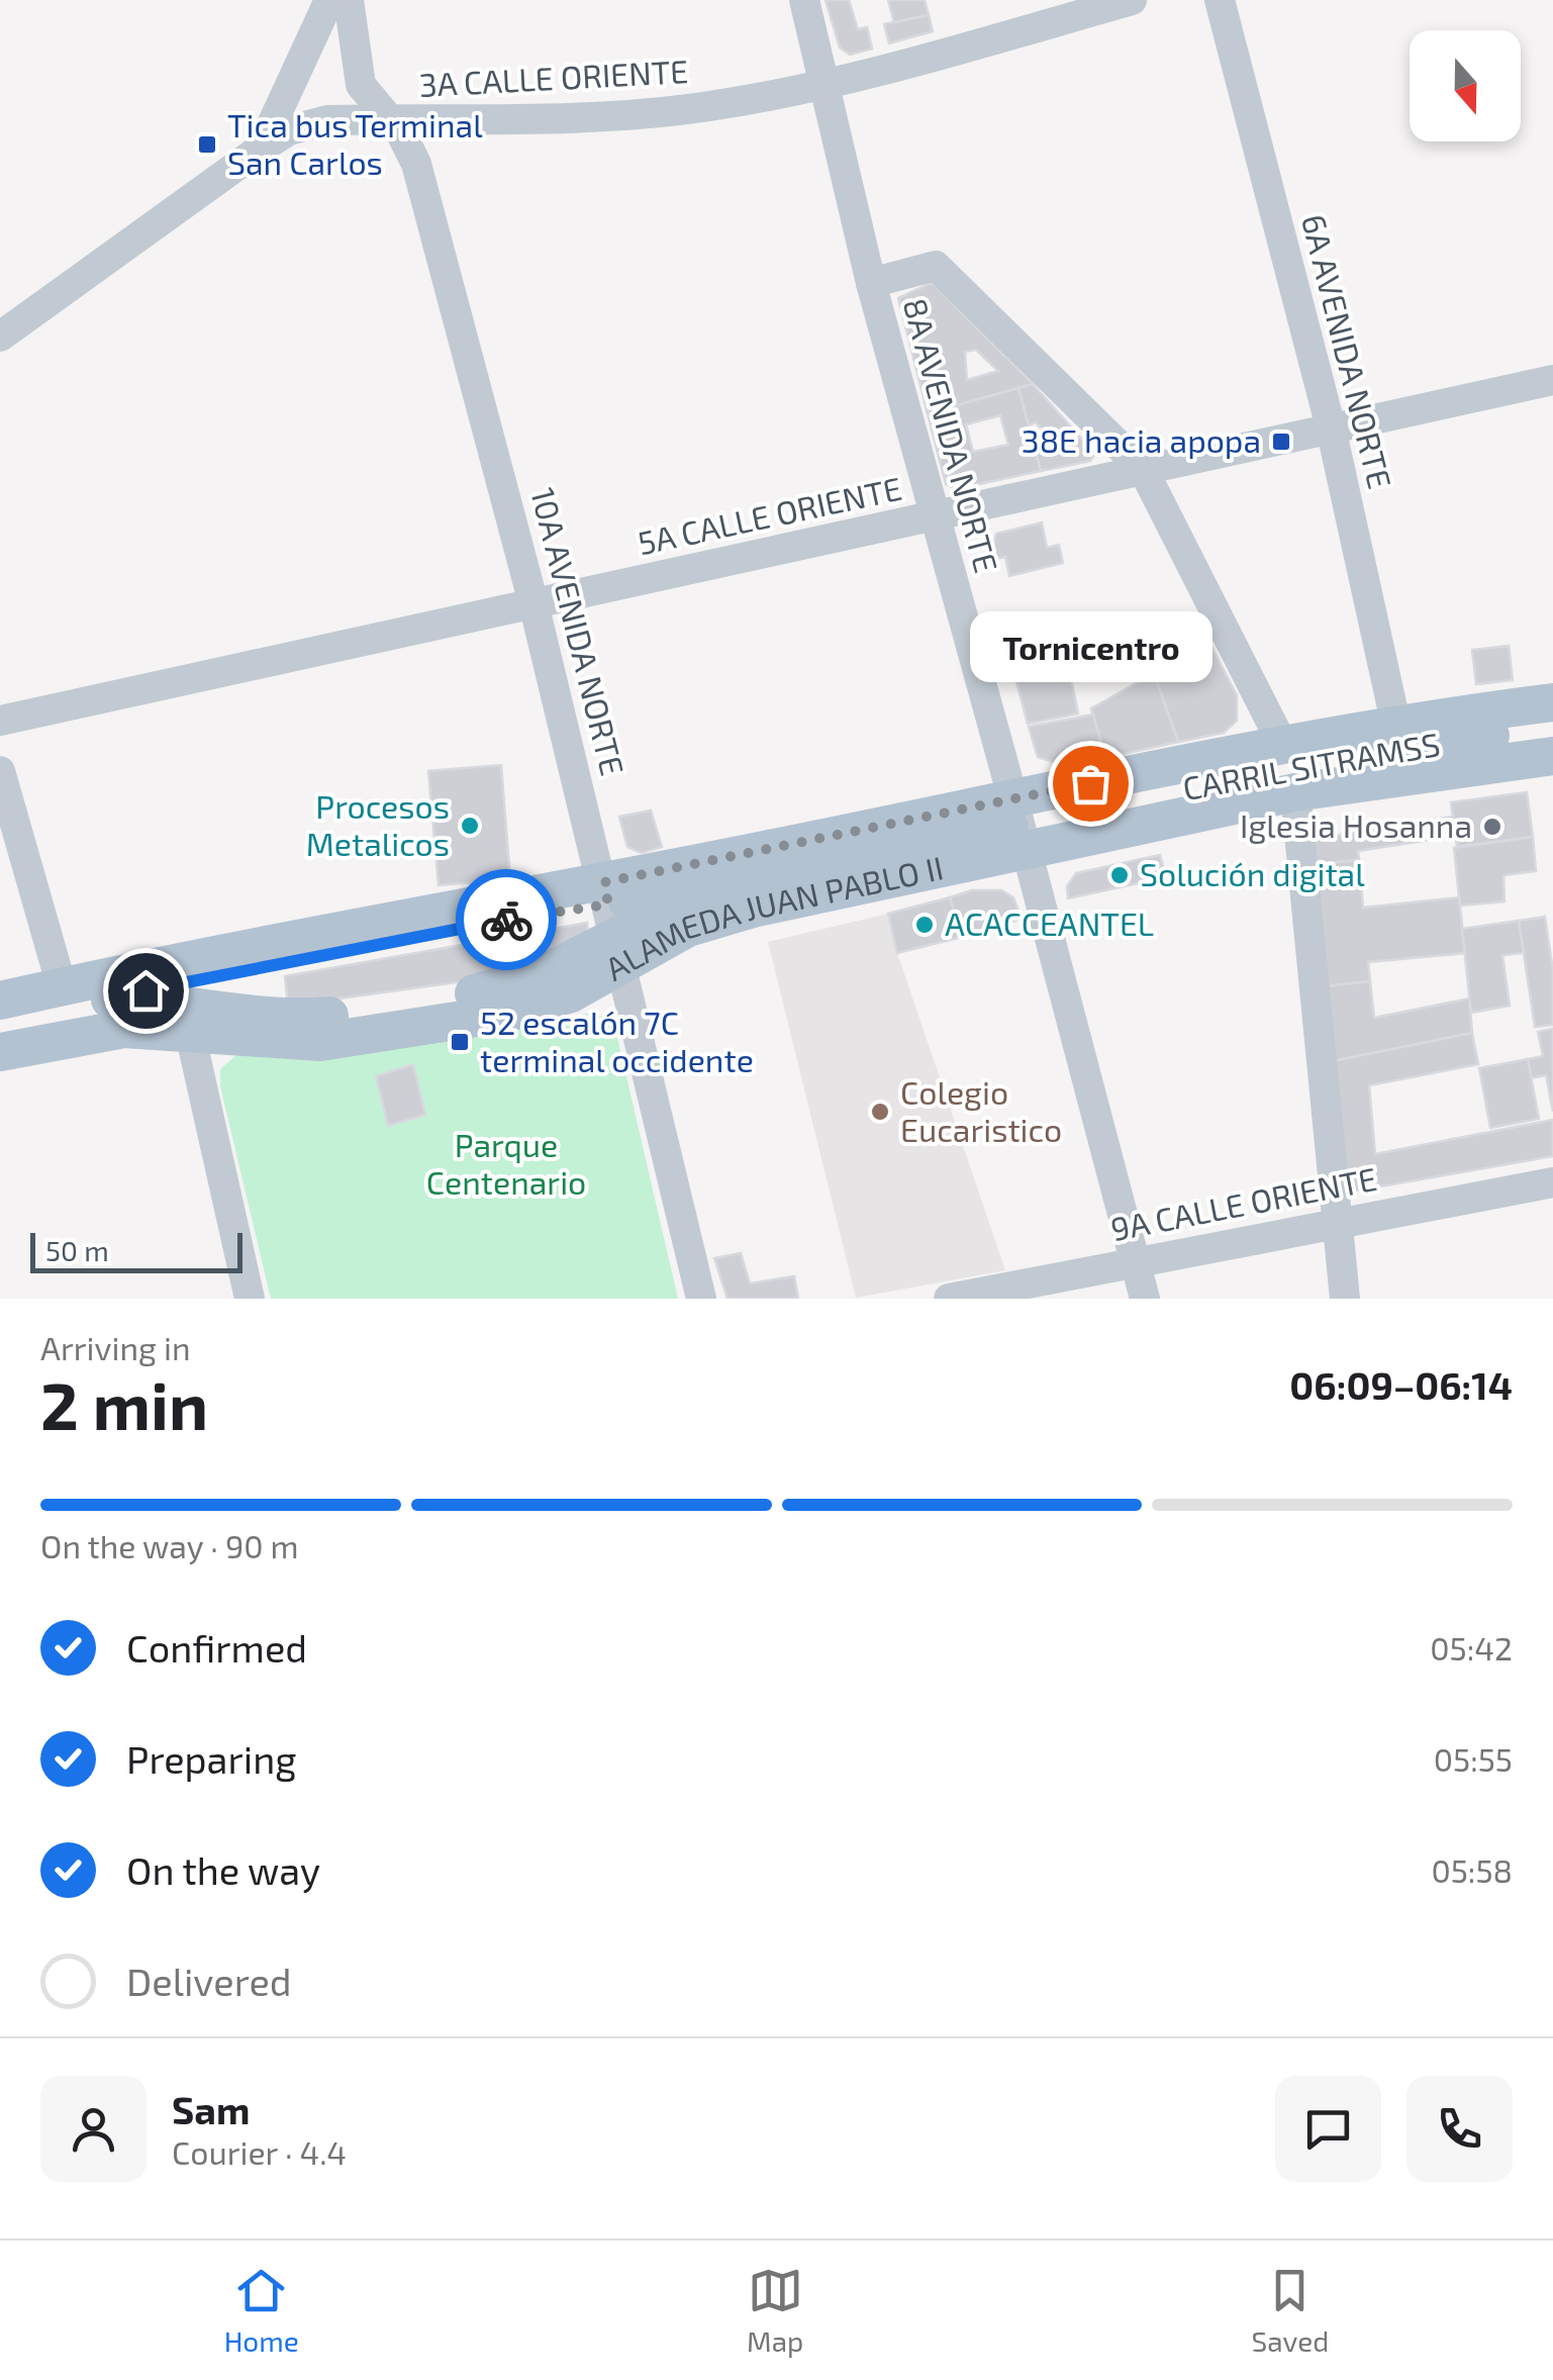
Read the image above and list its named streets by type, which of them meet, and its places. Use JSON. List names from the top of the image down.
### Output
{
  "streets": {
    "main road": ["CARRIL SITRAMSS", "ALAMEDA JUAN PABLO II"],
    "street": [
      "3A CALLE ORIENTE",
      "6A AVENIDA NORTE",
      "8A AVENIDA NORTE",
      "5A CALLE ORIENTE",
      "10A AVENIDA NORTE",
      "9A CALLE ORIENTE"
    ]
  },
  "crossings": [
    ["3A CALLE ORIENTE", "8A AVENIDA NORTE"],
    ["3A CALLE ORIENTE", "10A AVENIDA NORTE"],
    ["6A AVENIDA NORTE", "5A CALLE ORIENTE"],
    ["6A AVENIDA NORTE", "ALAMEDA JUAN PABLO II"],
    ["8A AVENIDA NORTE", "5A CALLE ORIENTE"],
    ["8A AVENIDA NORTE", "CARRIL SITRAMSS"],
    ["8A AVENIDA NORTE", "ALAMEDA JUAN PABLO II"],
    ["8A AVENIDA NORTE", "9A CALLE ORIENTE"],
    ["5A CALLE ORIENTE", "10A AVENIDA NORTE"],
    ["10A AVENIDA NORTE", "CARRIL SITRAMSS"],
    ["10A AVENIDA NORTE", "ALAMEDA JUAN PABLO II"],
    ["CARRIL SITRAMSS", "ALAMEDA JUAN PABLO II"]
  ],
  "parks": ["Parque Centenario"],
  "places": {
    "transit": ["Tica bus Terminal San Carlos", "38E hacia apopa", "52 escalón 7C terminal occidente"],
    "other": [
      "Tornicentro",
      "Procesos Metalicos",
      "Iglesia Hosanna",
      "Solución digital",
      "ACACCEANTEL",
      "Colegio Eucaristico"
    ]
  },
  "scale_bar": "50 m",
  "north": "bottom",
  "page": {
    "bubble": "Tornicentro",
    "scale": "50 m",
    "heading": ["2 min", "Arriving in", "06:09–06:14"],
    "panel": ["Sam", "Courier · 4.4"],
    "bar": "On the way · 90 m",
    "list": [
      ["Confirmed", "05:42"],
      ["Preparing", "05:55"],
      ["On the way", "05:58"],
      "Delivered"
    ],
    "tabs": ["Home", "Map", "Saved"]
  }
}
